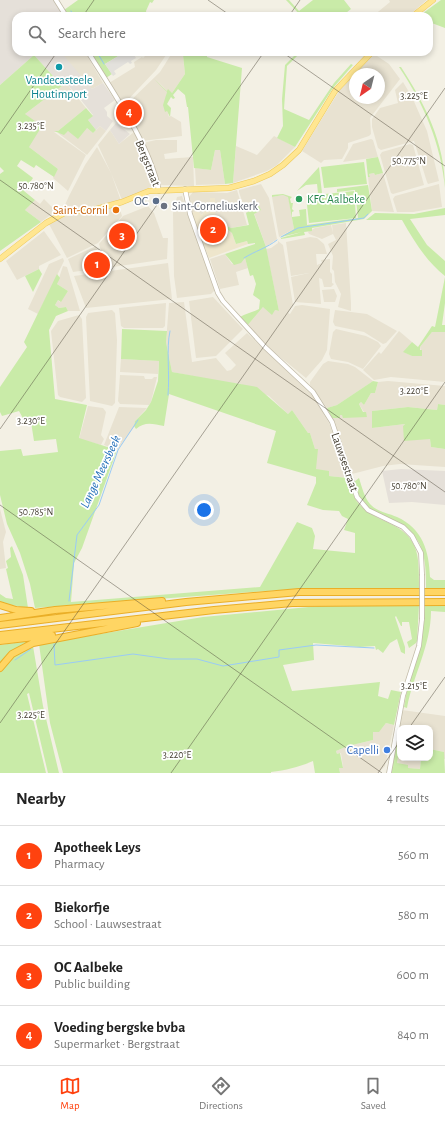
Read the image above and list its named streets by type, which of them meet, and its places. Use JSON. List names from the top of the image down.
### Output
{
  "streets": {
    "street": ["Bergstraat", "Lauwsestraat"]
  },
  "water": ["Lange Meersbeek"],
  "places": [
    "Vandecasteele Houtimport",
    "KFC Aalbeke",
    "OC",
    "Sint-Corneliuskerk",
    "Saint-Cornil",
    "Capelli"
  ],
  "north": "bottom left",
  "page": {
    "search": "Search here",
    "pins": [
      "4",
      "2",
      "3",
      "1"
    ],
    "heading": ["Nearby", "4 results"],
    "list": [
      {
        "mark": "1",
        "name": "Apotheek Leys",
        "note": "Pharmacy",
        "value": "560 m"
      },
      {
        "mark": "2",
        "name": "Biekorfje",
        "note": "School · Lauwsestraat",
        "value": "580 m"
      },
      {
        "mark": "3",
        "name": "OC Aalbeke",
        "note": "Public building",
        "value": "600 m"
      },
      {
        "mark": "4",
        "name": "Voeding bergske bvba",
        "note": "Supermarket · Bergstraat",
        "value": "840 m"
      }
    ],
    "nav": ["Map", "Directions", "Saved"]
  },
  "coordinates": [
    "3.225°E",
    "3.235°E",
    "50.775°N",
    "50.780°N",
    "3.220°E",
    "3.230°E",
    "50.785°N",
    "3.215°E"
  ]
}
